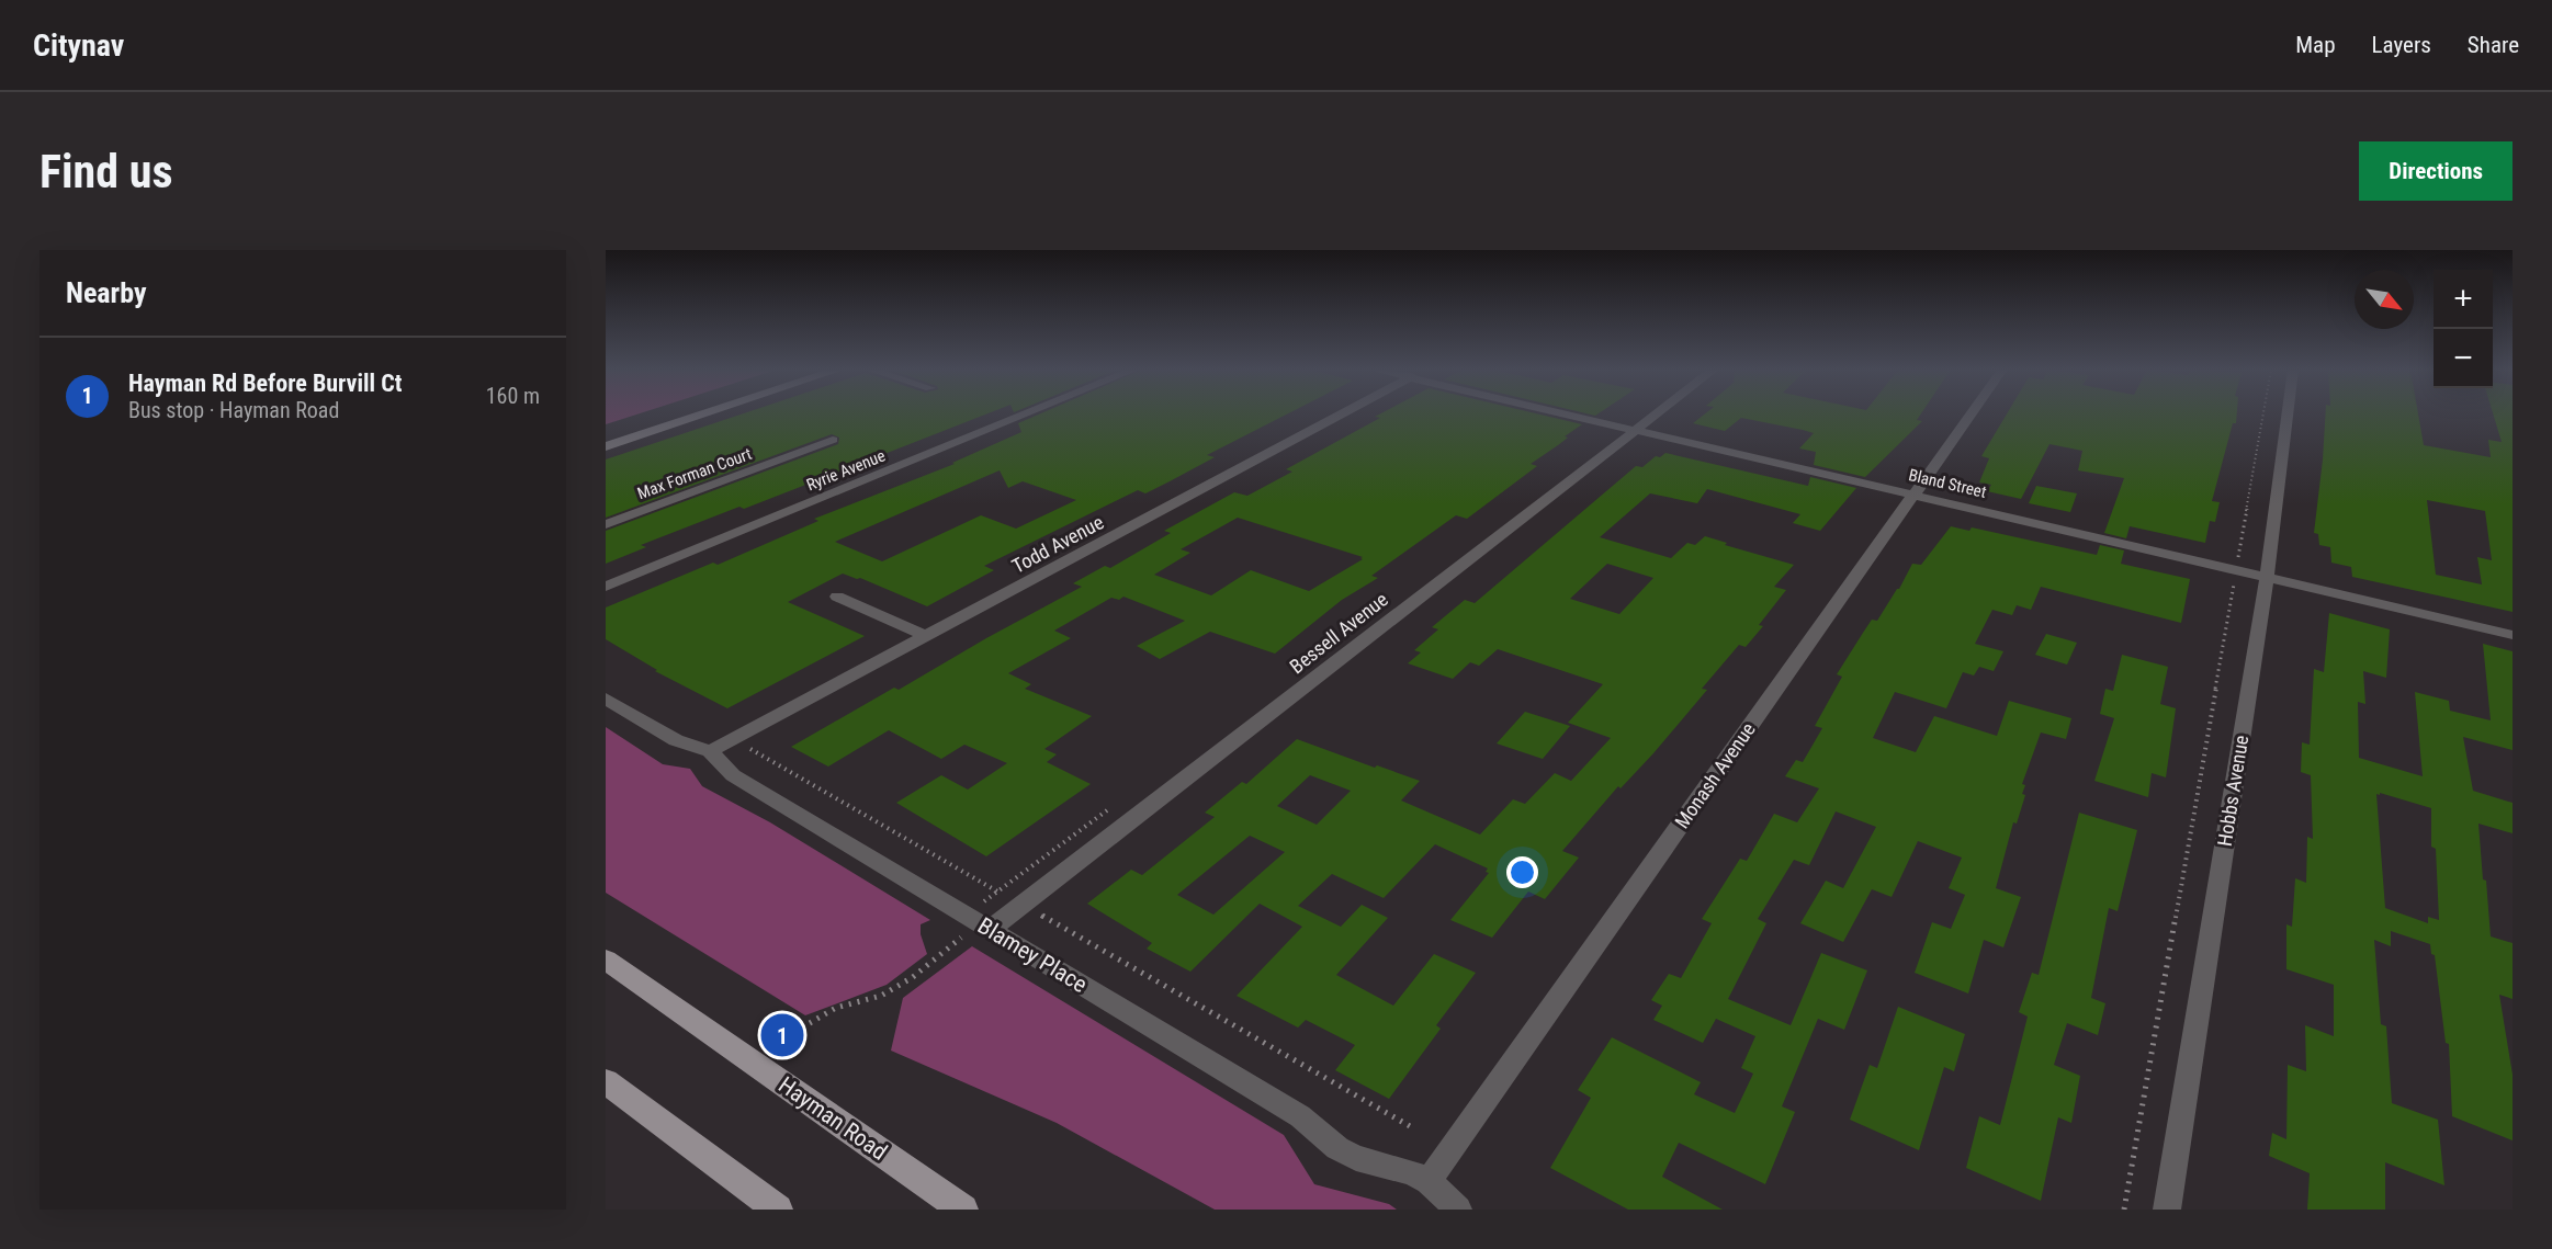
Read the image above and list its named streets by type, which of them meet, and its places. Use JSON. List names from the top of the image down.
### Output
{
  "streets": {
    "main road": ["Hayman Road"],
    "street": [
      "Ryrie Avenue",
      "Max Forman Court",
      "Bland Street",
      "Todd Avenue",
      "Bessell Avenue",
      "Monash Avenue",
      "Hobbs Avenue",
      "Blamey Place"
    ]
  },
  "crossings": [
    ["Bland Street", "Bessell Avenue"],
    ["Bland Street", "Monash Avenue"],
    ["Bland Street", "Hobbs Avenue"],
    ["Todd Avenue", "Blamey Place"],
    ["Bessell Avenue", "Blamey Place"],
    ["Monash Avenue", "Blamey Place"]
  ],
  "north": "bottom right",
  "page": {
    "header": "Citynav",
    "nav": ["Map", "Layers", "Share"],
    "buttons": "Directions",
    "title": "Find us",
    "heading": "Nearby",
    "map_buttons": ["+", "−"],
    "list": [
      {
        "mark": "1",
        "name": "Hayman Rd Before Burvill Ct",
        "note": "Bus stop · Hayman Road",
        "value": "160 m"
      }
    ],
    "pins": "1"
  }
}
